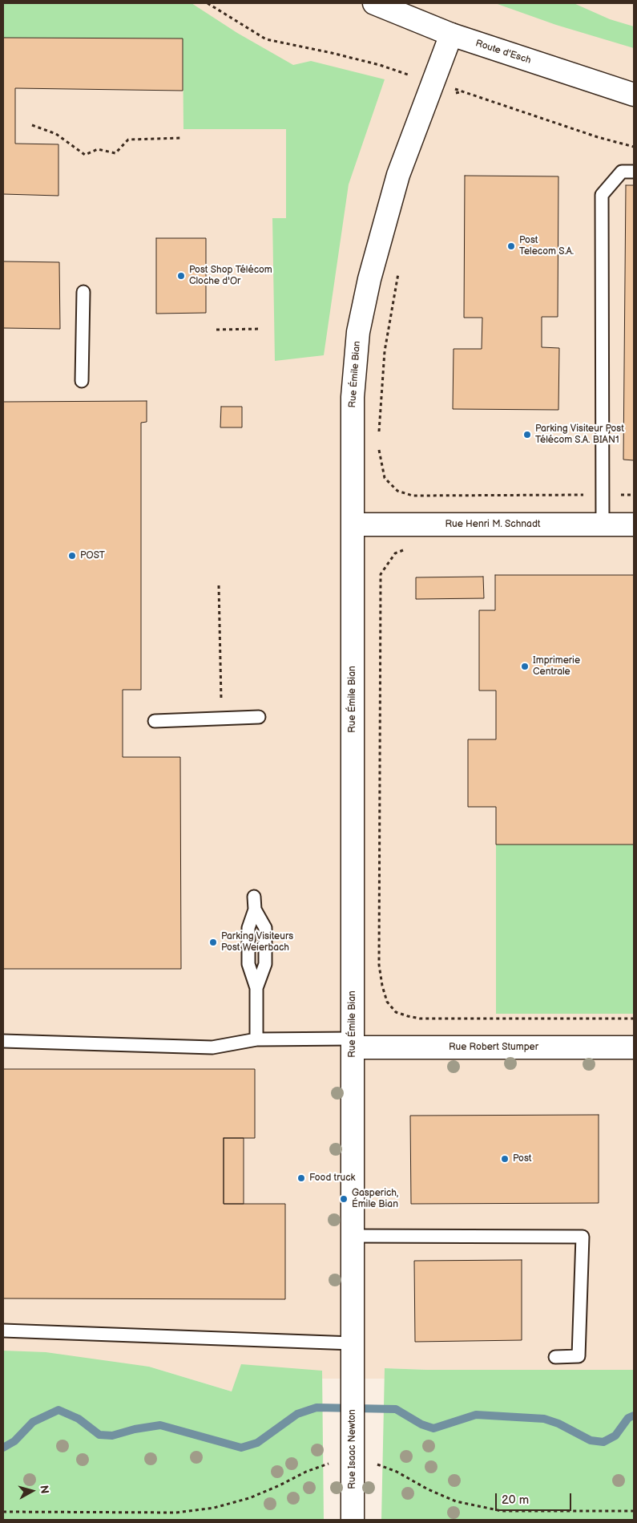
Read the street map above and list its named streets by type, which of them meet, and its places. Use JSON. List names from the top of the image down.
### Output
{
  "streets": {
    "street": [
      "Route d'Esch",
      "Rue Émile Bian",
      "Rue Henri M. Schnadt",
      "Rue Robert Stumper",
      "Rue Isaac Newton"
    ]
  },
  "crossings": [
    ["Route d'Esch", "Rue Émile Bian"],
    ["Rue Émile Bian", "Rue Henri M. Schnadt"],
    ["Rue Émile Bian", "Rue Robert Stumper"],
    ["Rue Émile Bian", "Rue Isaac Newton"]
  ],
  "places": [
    "Post Telecom S.A.",
    "Post Shop Télécom Cloche d'Or",
    "Parking Visiteur Post Télécom S.A. BIAN1",
    "POST",
    "Imprimerie Centrale",
    "Parking Visiteurs Post Weierbach",
    "Post",
    "Food truck",
    "Gasperich, Émile Bian"
  ],
  "scale_bar": "20 m",
  "north": "right"
}
